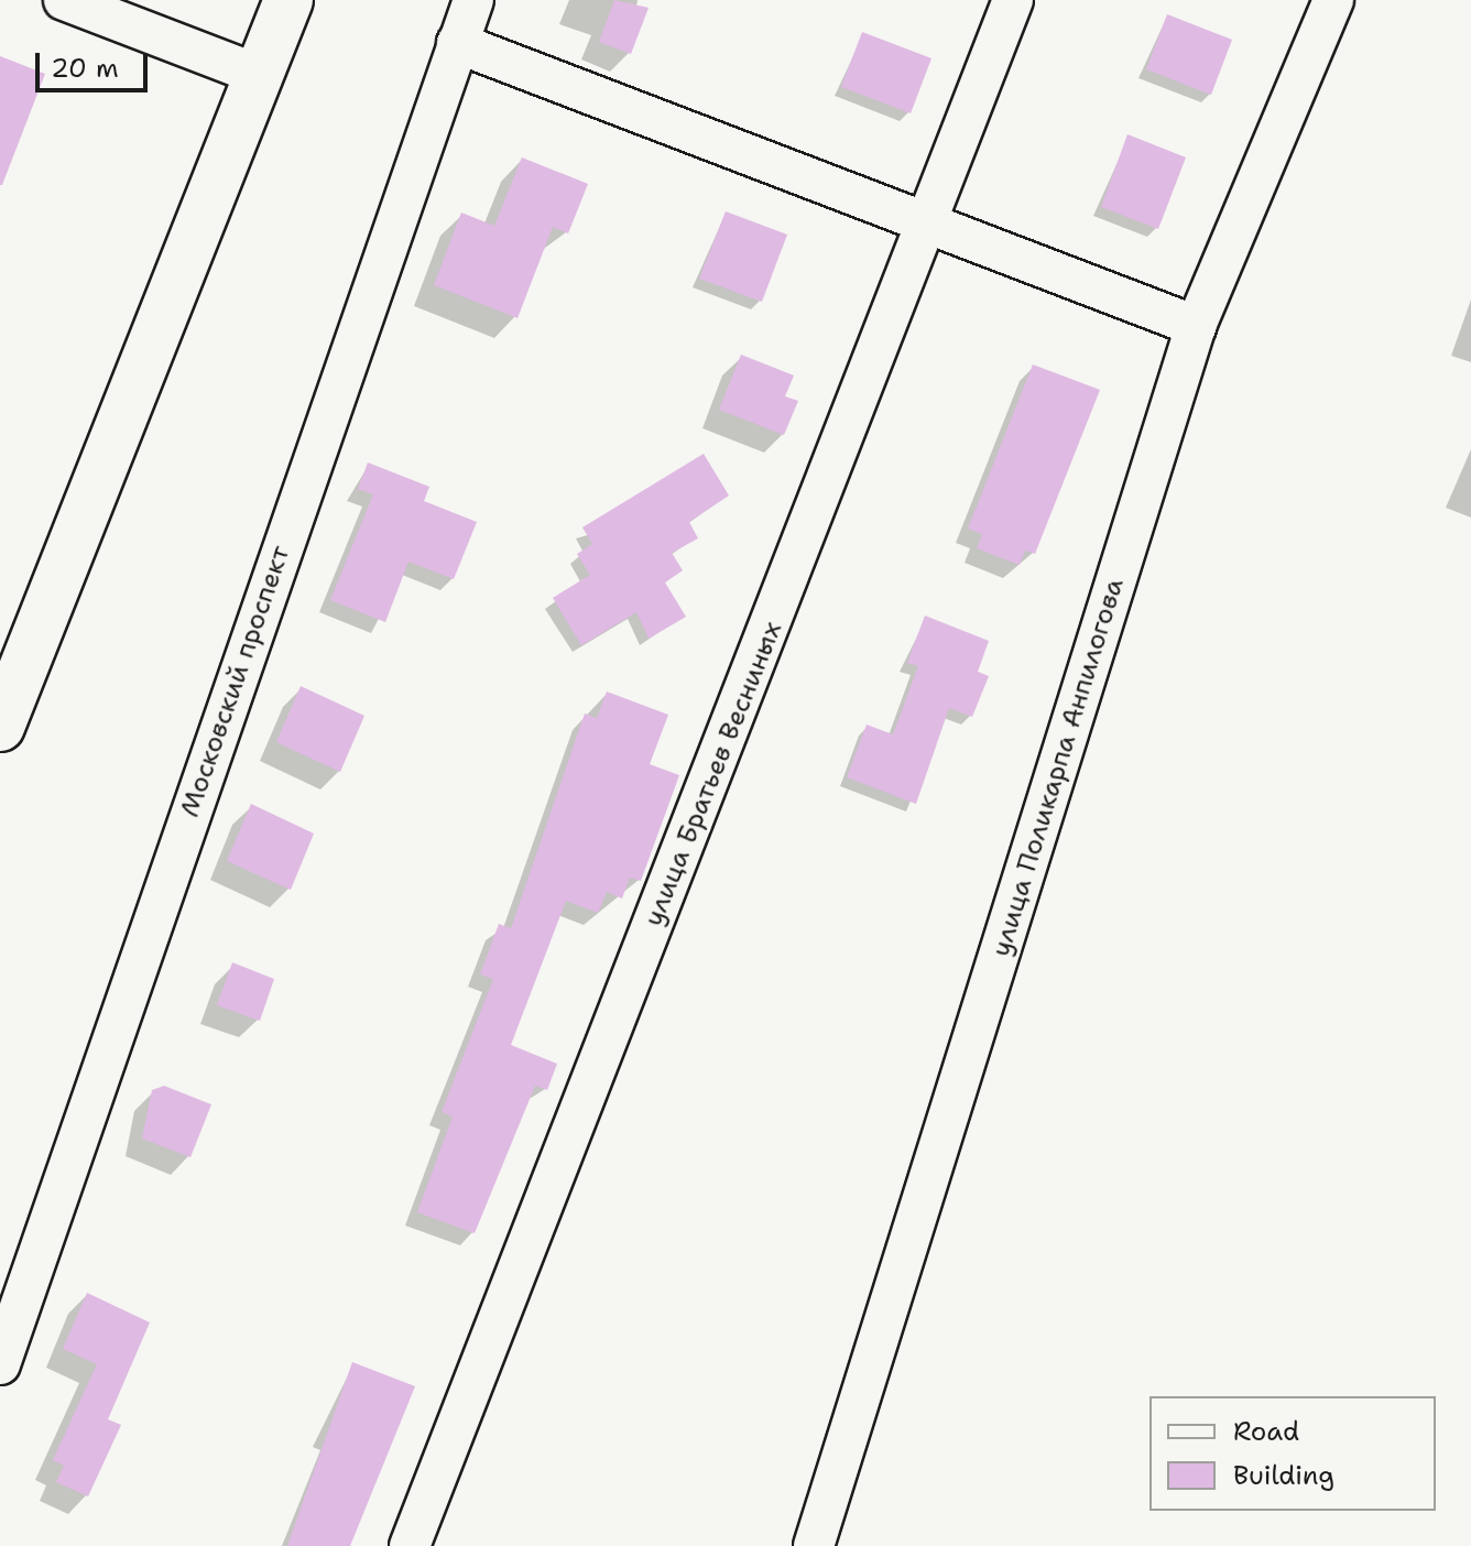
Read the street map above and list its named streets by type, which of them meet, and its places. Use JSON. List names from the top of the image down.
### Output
{
  "streets": {
    "street": ["Московский проспект", "улица Поликарпа Анпилогова", "улица Братьев Весниных"]
  },
  "legend": ["Road", "Building"],
  "scale_bar": "20 m"
}
